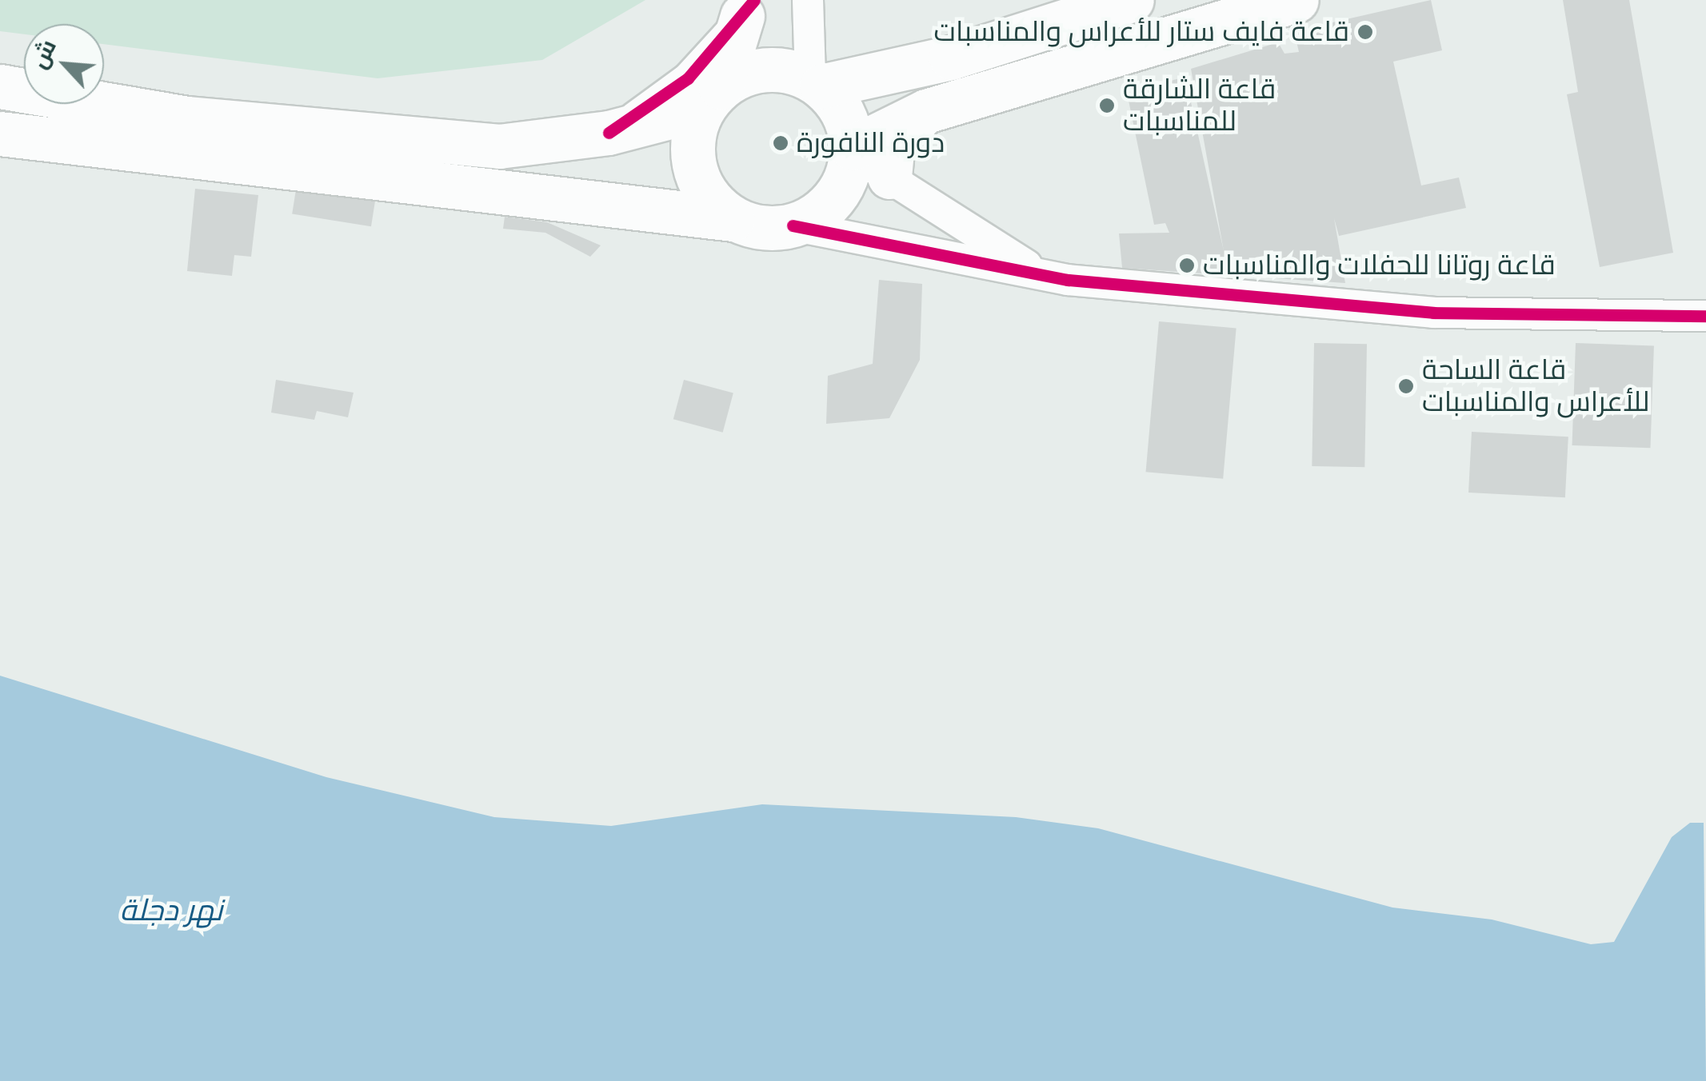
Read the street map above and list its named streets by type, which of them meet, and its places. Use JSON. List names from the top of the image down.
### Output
{
  "water": ["نهر دجلة"],
  "places": [
    "قاعة فايف ستار للأعراس والمناسبات",
    "قاعة الشارقة للمناسبات",
    "دورة النافورة",
    "قاعة روتانا للحفلات والمناسبات",
    "قاعة الساحة للأعراس والمناسبات"
  ],
  "north": "top left"
}
